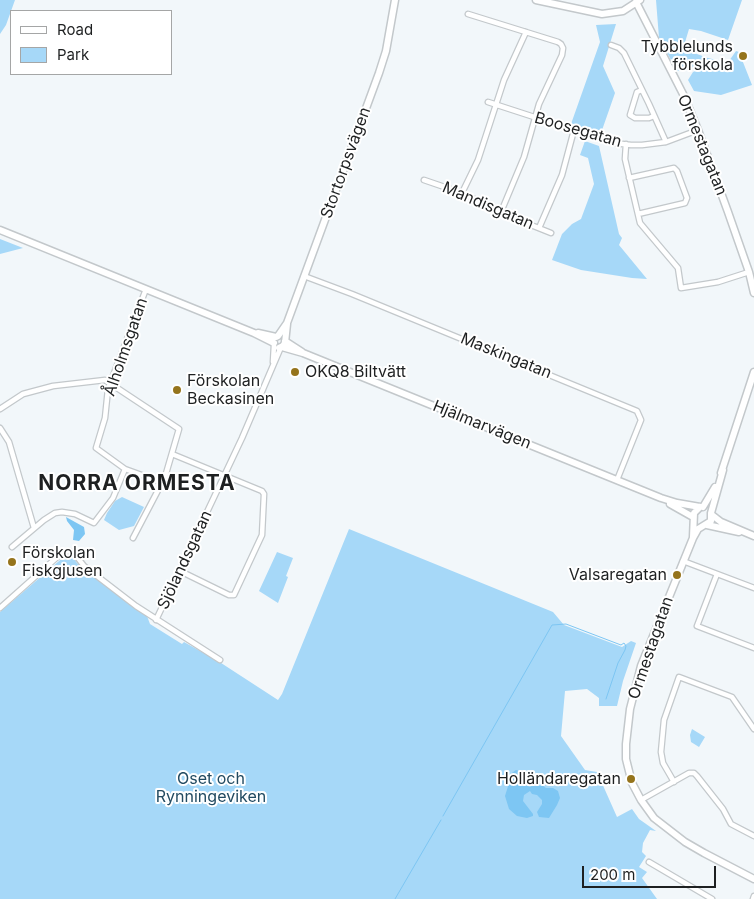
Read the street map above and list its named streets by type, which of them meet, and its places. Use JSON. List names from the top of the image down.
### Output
{
  "streets": {
    "street": [
      "Boosegatan",
      "Ormestagatan",
      "Stortorpsvägen",
      "Mandisgatan",
      "Ålholmsgatan",
      "Maskingatan",
      "Hjälmarvägen",
      "Sjölandsgatan"
    ]
  },
  "crossings": [
    ["Boosegatan", "Ormestagatan"],
    ["Ormestagatan", "Hjälmarvägen"],
    ["Stortorpsvägen", "Maskingatan"],
    ["Stortorpsvägen", "Hjälmarvägen"],
    ["Stortorpsvägen", "Sjölandsgatan"],
    ["Ålholmsgatan", "Hjälmarvägen"],
    ["Maskingatan", "Hjälmarvägen"],
    ["Hjälmarvägen", "Sjölandsgatan"]
  ],
  "districts": ["NORRA ORMESTA"],
  "parks": ["Oset och Rynningeviken"],
  "places": [
    "Tybblelunds förskola",
    "OKQ8 Biltvätt",
    "Förskolan Beckasinen",
    "Förskolan Fiskgjusen",
    "Valsaregatan",
    "Holländaregatan"
  ],
  "legend": ["Road", "Park"],
  "scale_bar": "200 m"
}
